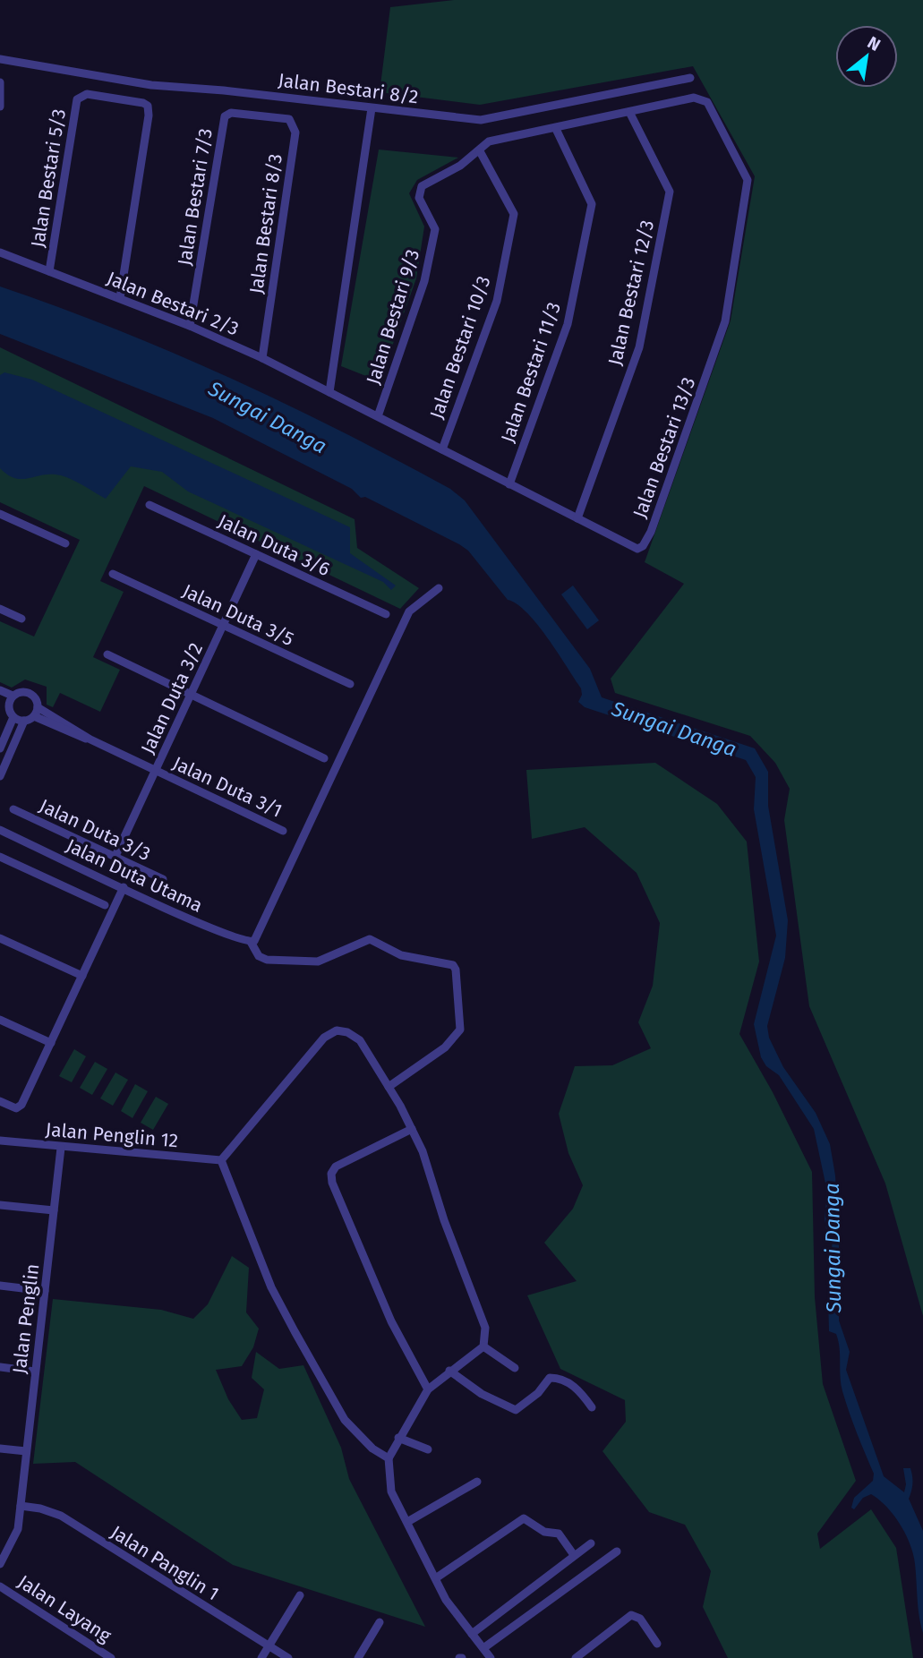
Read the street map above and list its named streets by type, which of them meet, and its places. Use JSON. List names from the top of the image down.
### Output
{
  "streets": {
    "street": [
      "Jalan Bestari 8/2",
      "Jalan Bestari 5/3",
      "Jalan Bestari 7/3",
      "Jalan Bestari 8/3",
      "Jalan Bestari 12/3",
      "Jalan Bestari 2/3",
      "Jalan Bestari 9/3",
      "Jalan Bestari 10/3",
      "Jalan Bestari 11/3",
      "Jalan Bestari 13/3",
      "Jalan Duta 3/6",
      "Jalan Duta 3/5",
      "Jalan Duta 3/2",
      "Jalan Duta 3/1",
      "Jalan Duta 3/3",
      "Jalan Duta Utama",
      "Jalan Penglin 12",
      "Jalan Penglin",
      "Jalan Panglin 1",
      "Jalan Layang"
    ]
  },
  "crossings": [
    ["Jalan Bestari 5/3", "Jalan Bestari 2/3"],
    ["Jalan Bestari 7/3", "Jalan Bestari 8/3"],
    ["Jalan Bestari 7/3", "Jalan Bestari 2/3"],
    ["Jalan Bestari 8/3", "Jalan Bestari 2/3"],
    ["Jalan Bestari 12/3", "Jalan Bestari 13/3"],
    ["Jalan Bestari 2/3", "Jalan Bestari 13/3"],
    ["Jalan Bestari 9/3", "Jalan Bestari 10/3"],
    ["Jalan Bestari 9/3", "Jalan Bestari 13/3"],
    ["Jalan Bestari 10/3", "Jalan Bestari 13/3"],
    ["Jalan Bestari 11/3", "Jalan Bestari 13/3"],
    ["Jalan Duta 3/6", "Jalan Duta 3/2"],
    ["Jalan Duta 3/5", "Jalan Duta 3/2"],
    ["Jalan Duta 3/2", "Jalan Duta 3/1"],
    ["Jalan Duta 3/2", "Jalan Duta 3/3"],
    ["Jalan Penglin 12", "Jalan Penglin"],
    ["Jalan Penglin", "Jalan Panglin 1"]
  ],
  "water": ["Sungai Danga"],
  "north": "top right"
}
